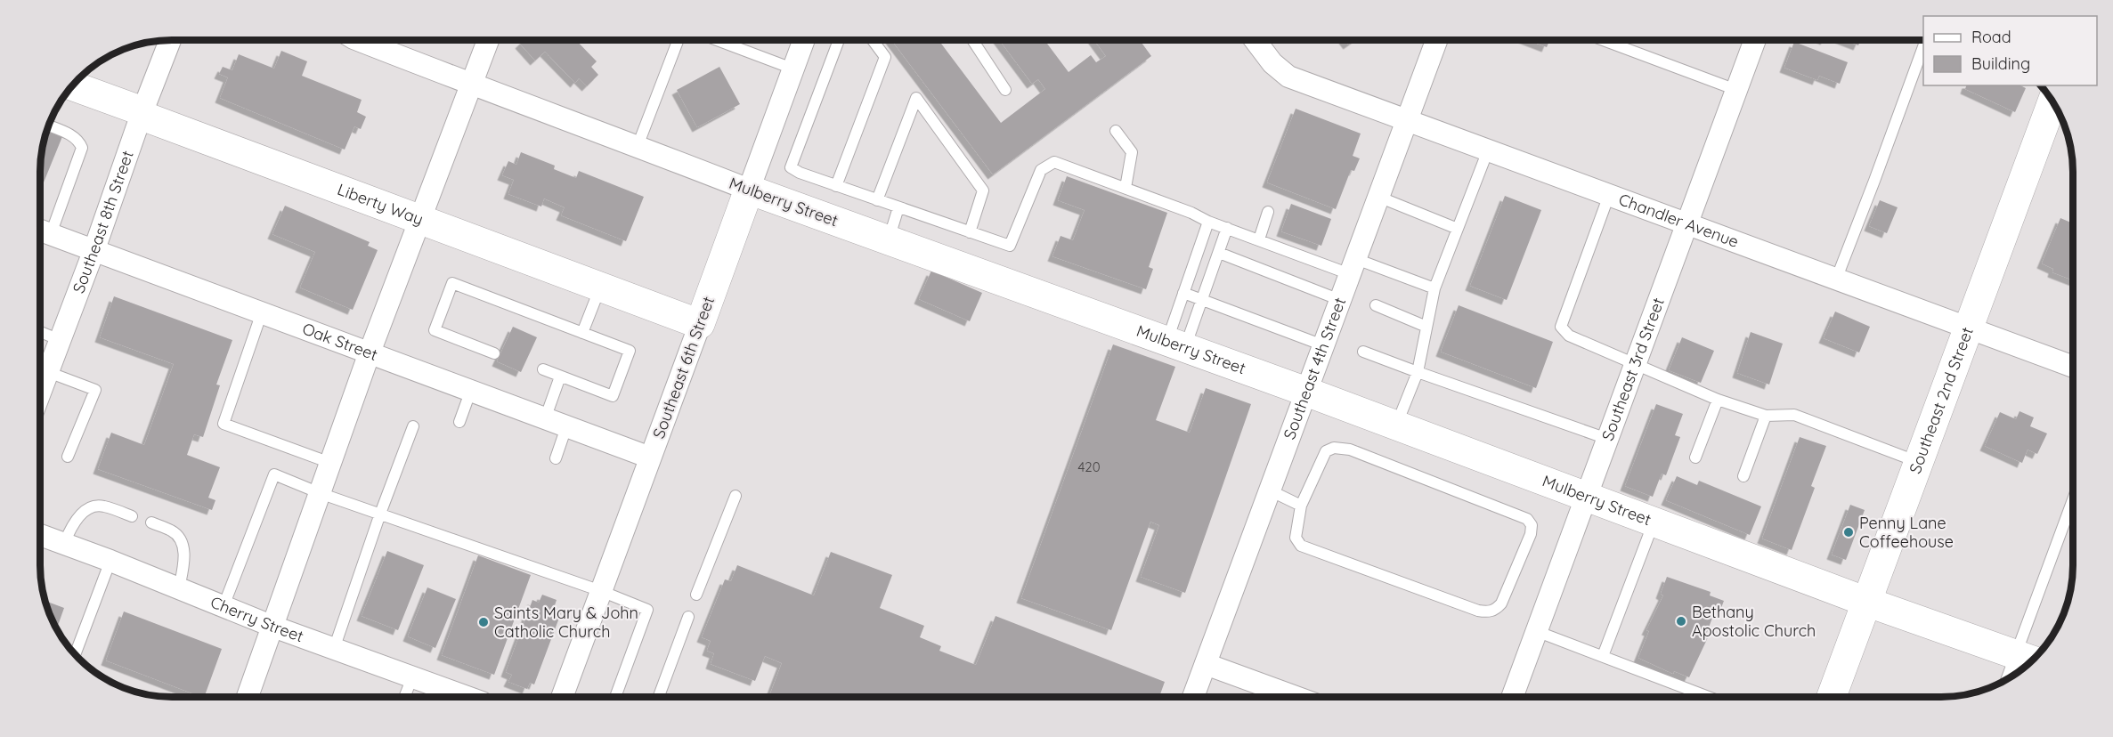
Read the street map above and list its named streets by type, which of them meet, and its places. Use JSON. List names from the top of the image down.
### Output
{
  "streets": {
    "street": [
      "Mulberry Street",
      "Liberty Way",
      "Chandler Avenue",
      "Southeast 8th Street",
      "Oak Street",
      "Southeast 6th Street",
      "Southeast 4th Street",
      "Southeast 3rd Street",
      "Southeast 2nd Street",
      "Cherry Street"
    ]
  },
  "crossings": [
    ["Mulberry Street", "Southeast 6th Street"],
    ["Mulberry Street", "Southeast 4th Street"],
    ["Mulberry Street", "Southeast 3rd Street"],
    ["Mulberry Street", "Southeast 2nd Street"],
    ["Liberty Way", "Southeast 8th Street"],
    ["Liberty Way", "Southeast 6th Street"],
    ["Chandler Avenue", "Southeast 4th Street"],
    ["Chandler Avenue", "Southeast 3rd Street"],
    ["Chandler Avenue", "Southeast 2nd Street"],
    ["Southeast 8th Street", "Oak Street"],
    ["Oak Street", "Southeast 6th Street"]
  ],
  "places": ["Penny Lane Coffeehouse", "Bethany Apostolic Church", "Saints Mary & John Catholic Church"],
  "house_numbers": ["420"],
  "legend": ["Road", "Building"]
}
